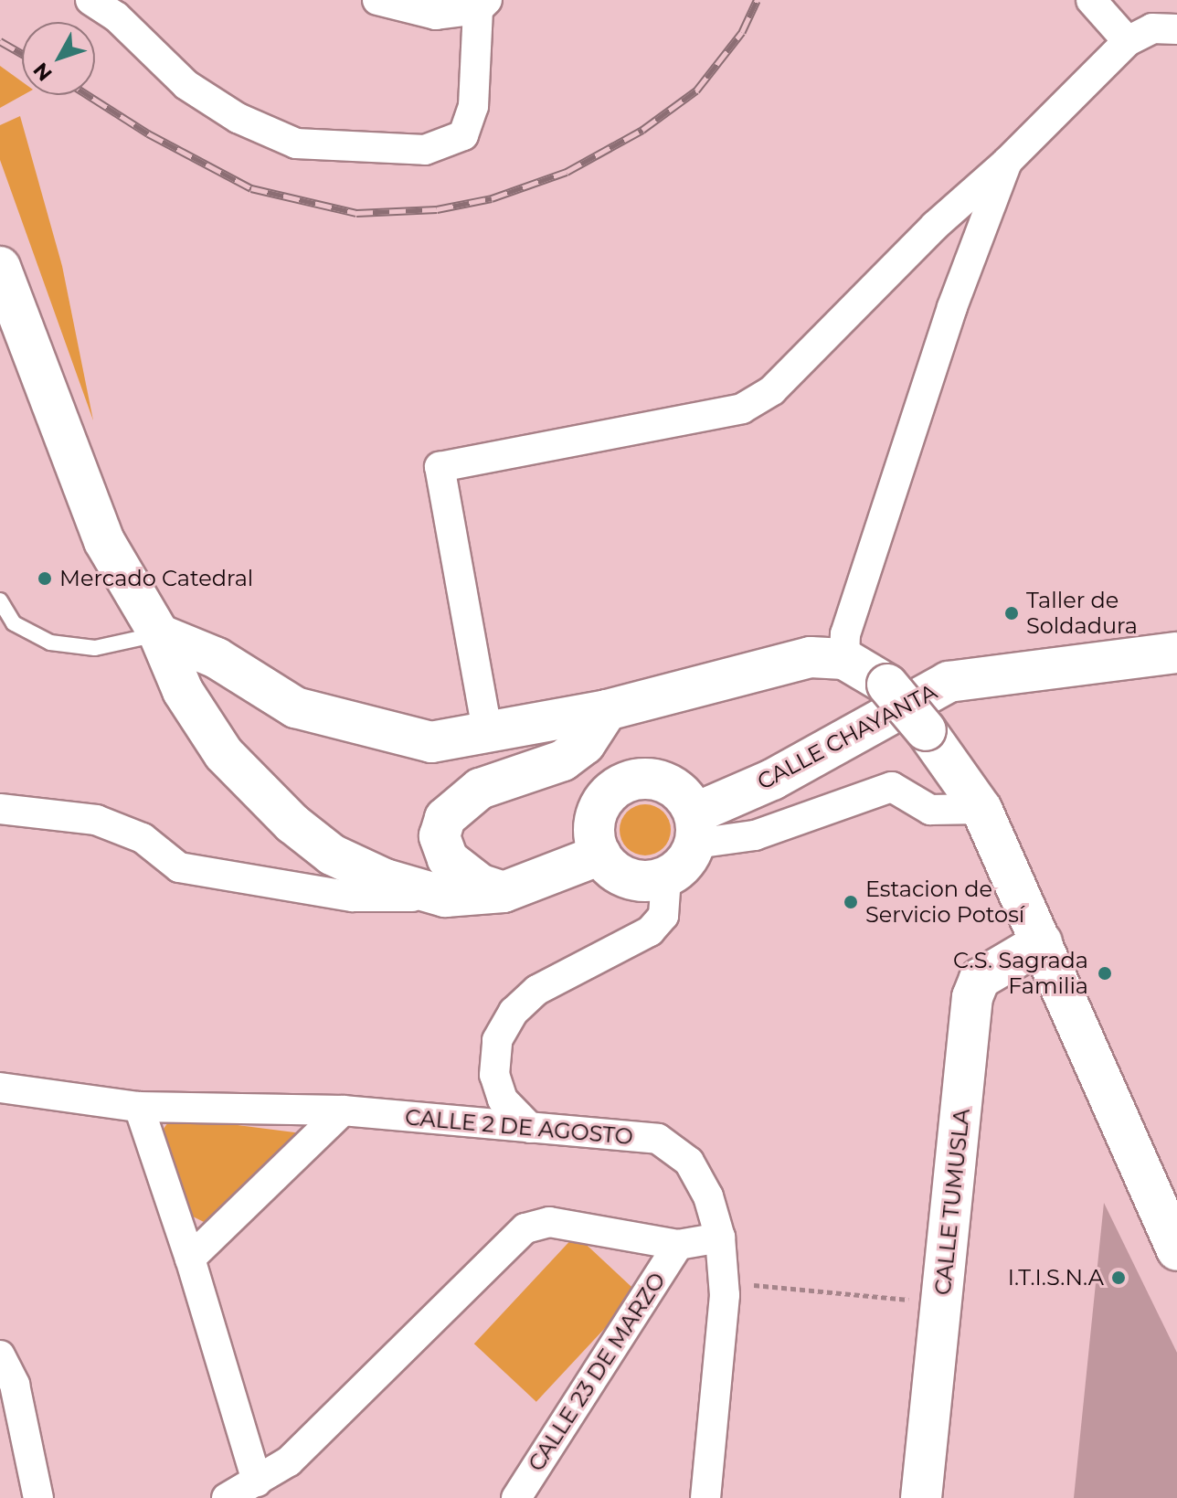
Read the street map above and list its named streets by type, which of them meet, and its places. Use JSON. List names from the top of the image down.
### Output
{
  "streets": {
    "main road": ["CALLE CHAYANTA", "CALLE TUMUSLA"],
    "street": ["CALLE 2 DE AGOSTO", "CALLE 23 DE MARZO"]
  },
  "places": [
    "Mercado Catedral",
    "Taller de Soldadura",
    "Estacion de Servicio Potosí",
    "C.S. Sagrada Familia",
    "I.T.I.S.N.A"
  ],
  "north": "bottom left"
}
